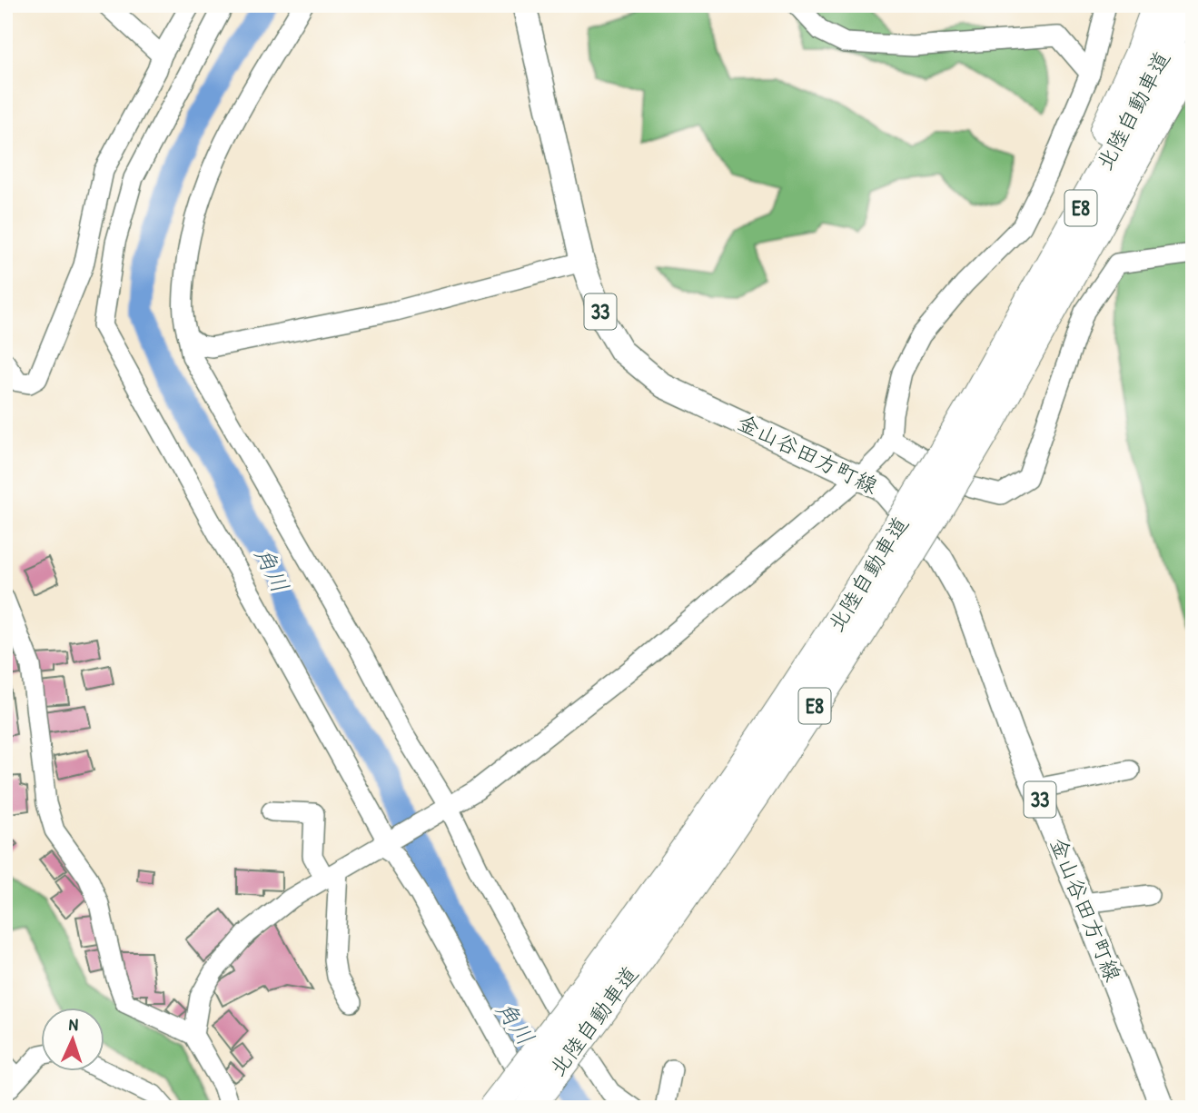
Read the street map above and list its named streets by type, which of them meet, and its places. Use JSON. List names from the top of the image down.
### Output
{
  "streets": {
    "highway": ["北陸自動車道", "E8"],
    "main road": ["33", "金山谷田方町線"]
  },
  "water": ["角川"],
  "north": "top"
}
